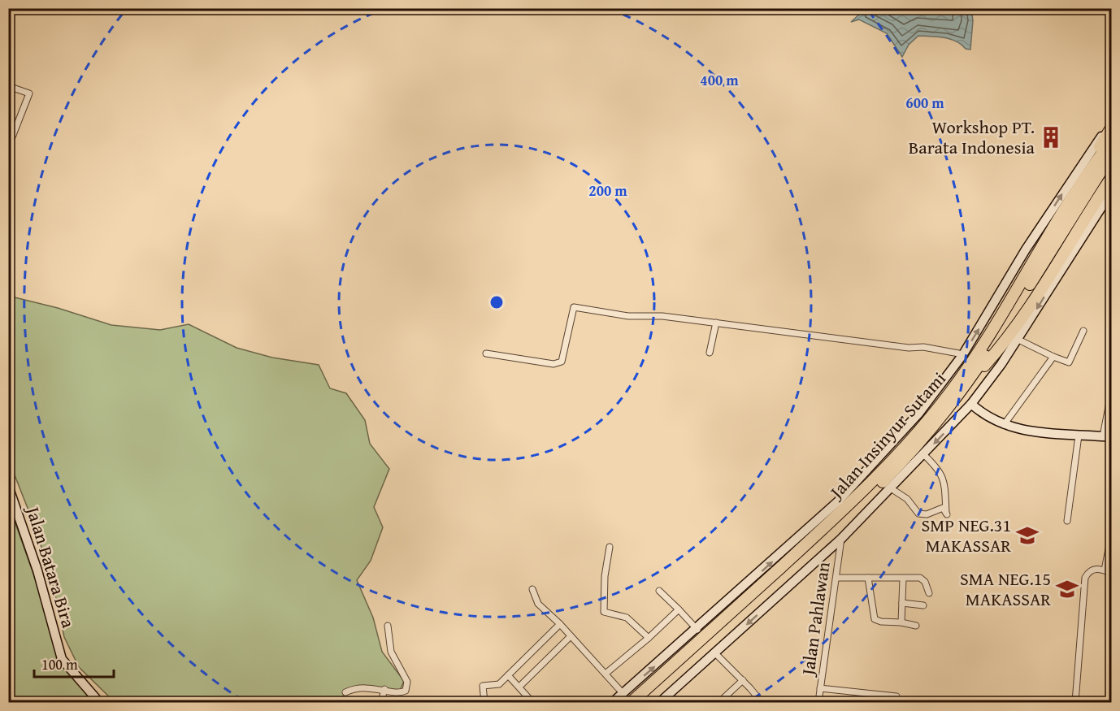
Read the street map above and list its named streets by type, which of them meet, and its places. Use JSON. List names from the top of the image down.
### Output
{
  "streets": {
    "highway": ["Jalan Insinyur Sutami"],
    "street": ["Jalan Batara Bira", "Jalan Pahlawan"]
  },
  "places": {
    "building": ["Workshop PT. Barata Indonesia"],
    "school or university": ["SMP NEG.31 MAKASSAR", "SMA NEG.15 MAKASSAR"]
  },
  "scale_bar": "100 m",
  "rings": ["400 m", "600 m", "200 m"]
}
